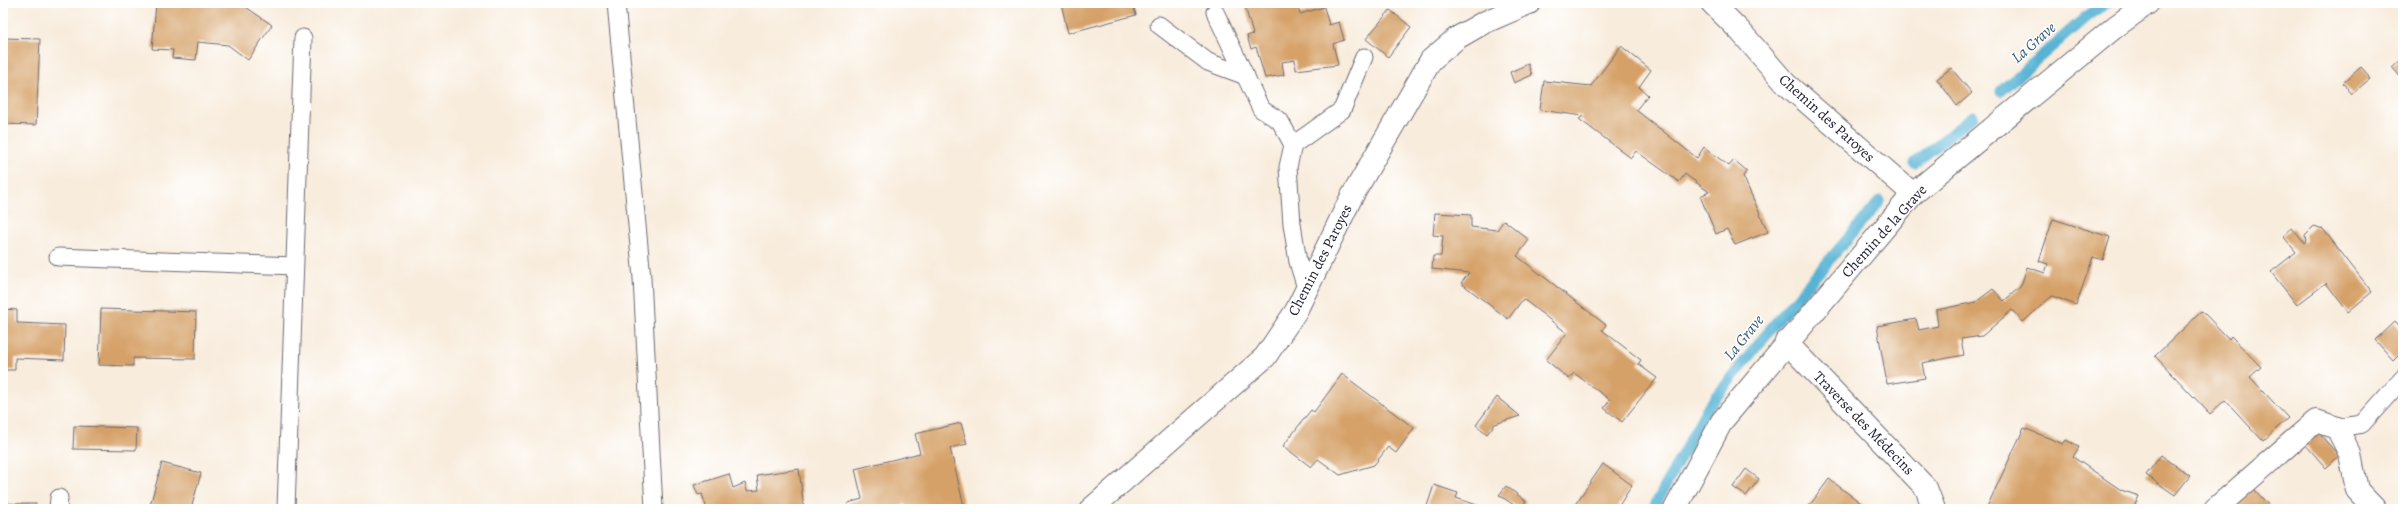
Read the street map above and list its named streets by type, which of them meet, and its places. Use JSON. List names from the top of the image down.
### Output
{
  "streets": {
    "street": ["Chemin des Paroyes", "Chemin de la Grave", "Traverse des Médecins"]
  },
  "crossings": [
    ["Chemin des Paroyes", "Chemin de la Grave"],
    ["Chemin de la Grave", "Traverse des Médecins"]
  ],
  "water": ["La Grave"]
}
